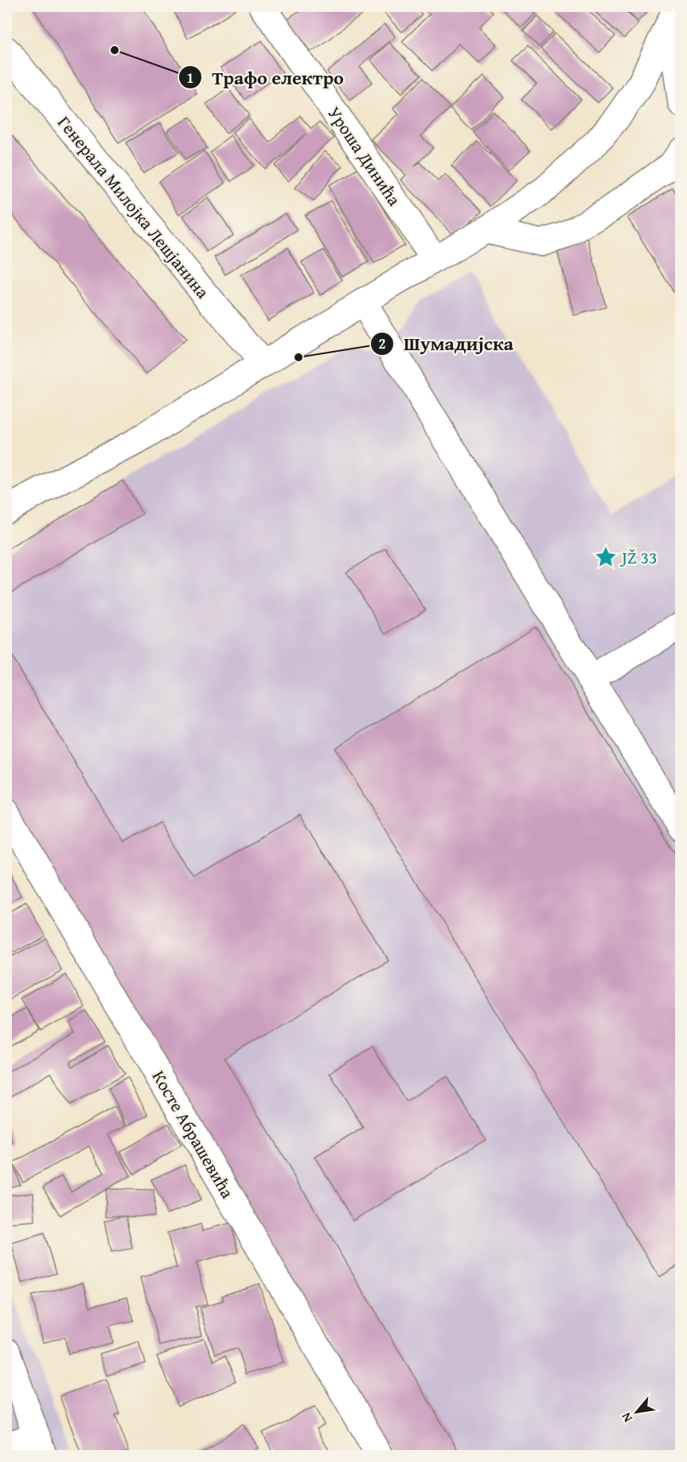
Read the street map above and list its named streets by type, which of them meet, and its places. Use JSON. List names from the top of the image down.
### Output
{
  "streets": {
    "street": ["Уроша Динића", "Генерала Милојка Лешјанина", "Косте Абрашевића"]
  },
  "places": {
    "other": ["Трафо електро", "Шумадијска"],
    "place": ["JŽ 33"]
  },
  "north": "bottom left"
}
